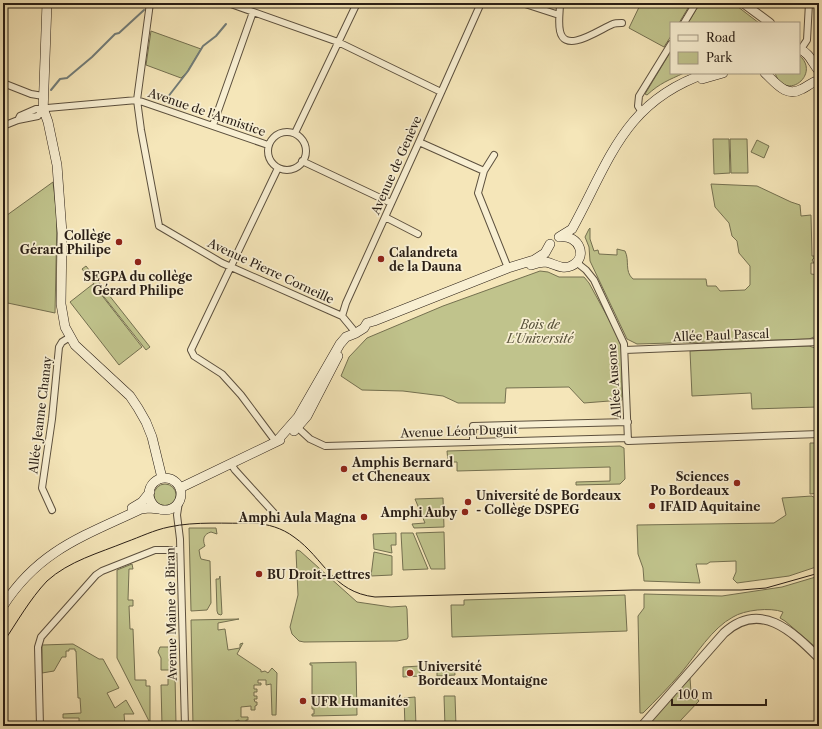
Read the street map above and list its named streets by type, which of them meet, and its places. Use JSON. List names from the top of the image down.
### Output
{
  "streets": {
    "street": [
      "Avenue de l'Armistice",
      "Avenue de Genève",
      "Avenue Pierre Corneille",
      "Allée Paul Pascal",
      "Allée Ausone",
      "Allée Jeanne Chanay",
      "Avenue Léon Duguit",
      "Avenue Maine de Biran"
    ]
  },
  "crossings": [
    ["Avenue de l'Armistice", "Avenue Pierre Corneille"],
    ["Avenue de Genève", "Avenue Pierre Corneille"],
    ["Allée Paul Pascal", "Allée Ausone"],
    ["Allée Ausone", "Avenue Léon Duguit"]
  ],
  "parks": ["Bois de L'Université"],
  "places": [
    "Collège Gérard Philipe",
    "Calandreta de la Dauna",
    "SEGPA du collège Gérard Philipe",
    "Amphis Bernard et Cheneaux",
    "Sciences Po Bordeaux",
    "Université de Bordeaux - Collège DSPEG",
    "IFAID Aquitaine",
    "Amphi Auby",
    "Amphi Aula Magna",
    "BU Droit-Lettres",
    "Université Bordeaux Montaigne",
    "UFR Humanités"
  ],
  "legend": ["Road", "Park"],
  "scale_bar": "100 m"
}
